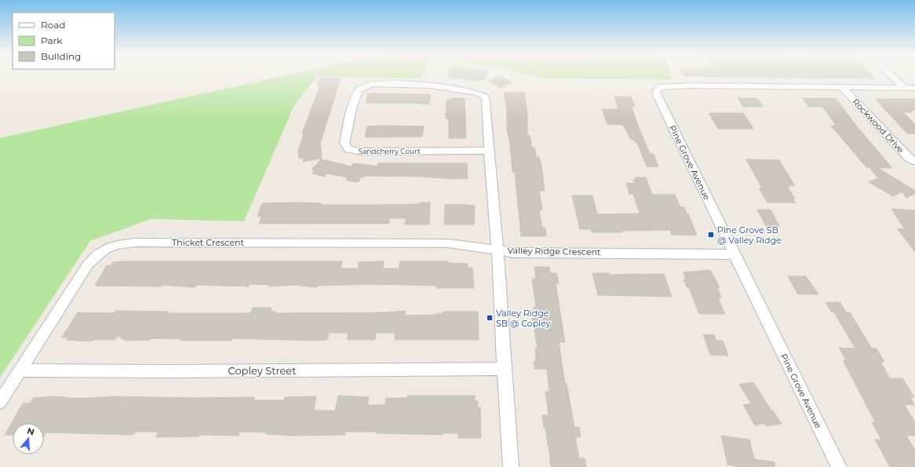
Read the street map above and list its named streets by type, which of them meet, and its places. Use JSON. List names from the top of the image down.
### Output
{
  "streets": {
    "street": [
      "Rockwood Drive",
      "Sandcherry Court",
      "Pine Grove Avenue",
      "Thicket Crescent",
      "Valley Ridge Crescent",
      "Copley Street"
    ]
  },
  "crossings": [
    ["Rockwood Drive", "Pine Grove Avenue"],
    ["Sandcherry Court", "Thicket Crescent"],
    ["Sandcherry Court", "Valley Ridge Crescent"],
    ["Pine Grove Avenue", "Valley Ridge Crescent"],
    ["Thicket Crescent", "Valley Ridge Crescent"],
    ["Thicket Crescent", "Copley Street"],
    ["Valley Ridge Crescent", "Copley Street"]
  ],
  "places": {
    "transit": ["Pine Grove SB @ Valley Ridge", "Valley Ridge SB @ Copley"]
  },
  "legend": ["Road", "Park", "Building"],
  "north": "top"
}
